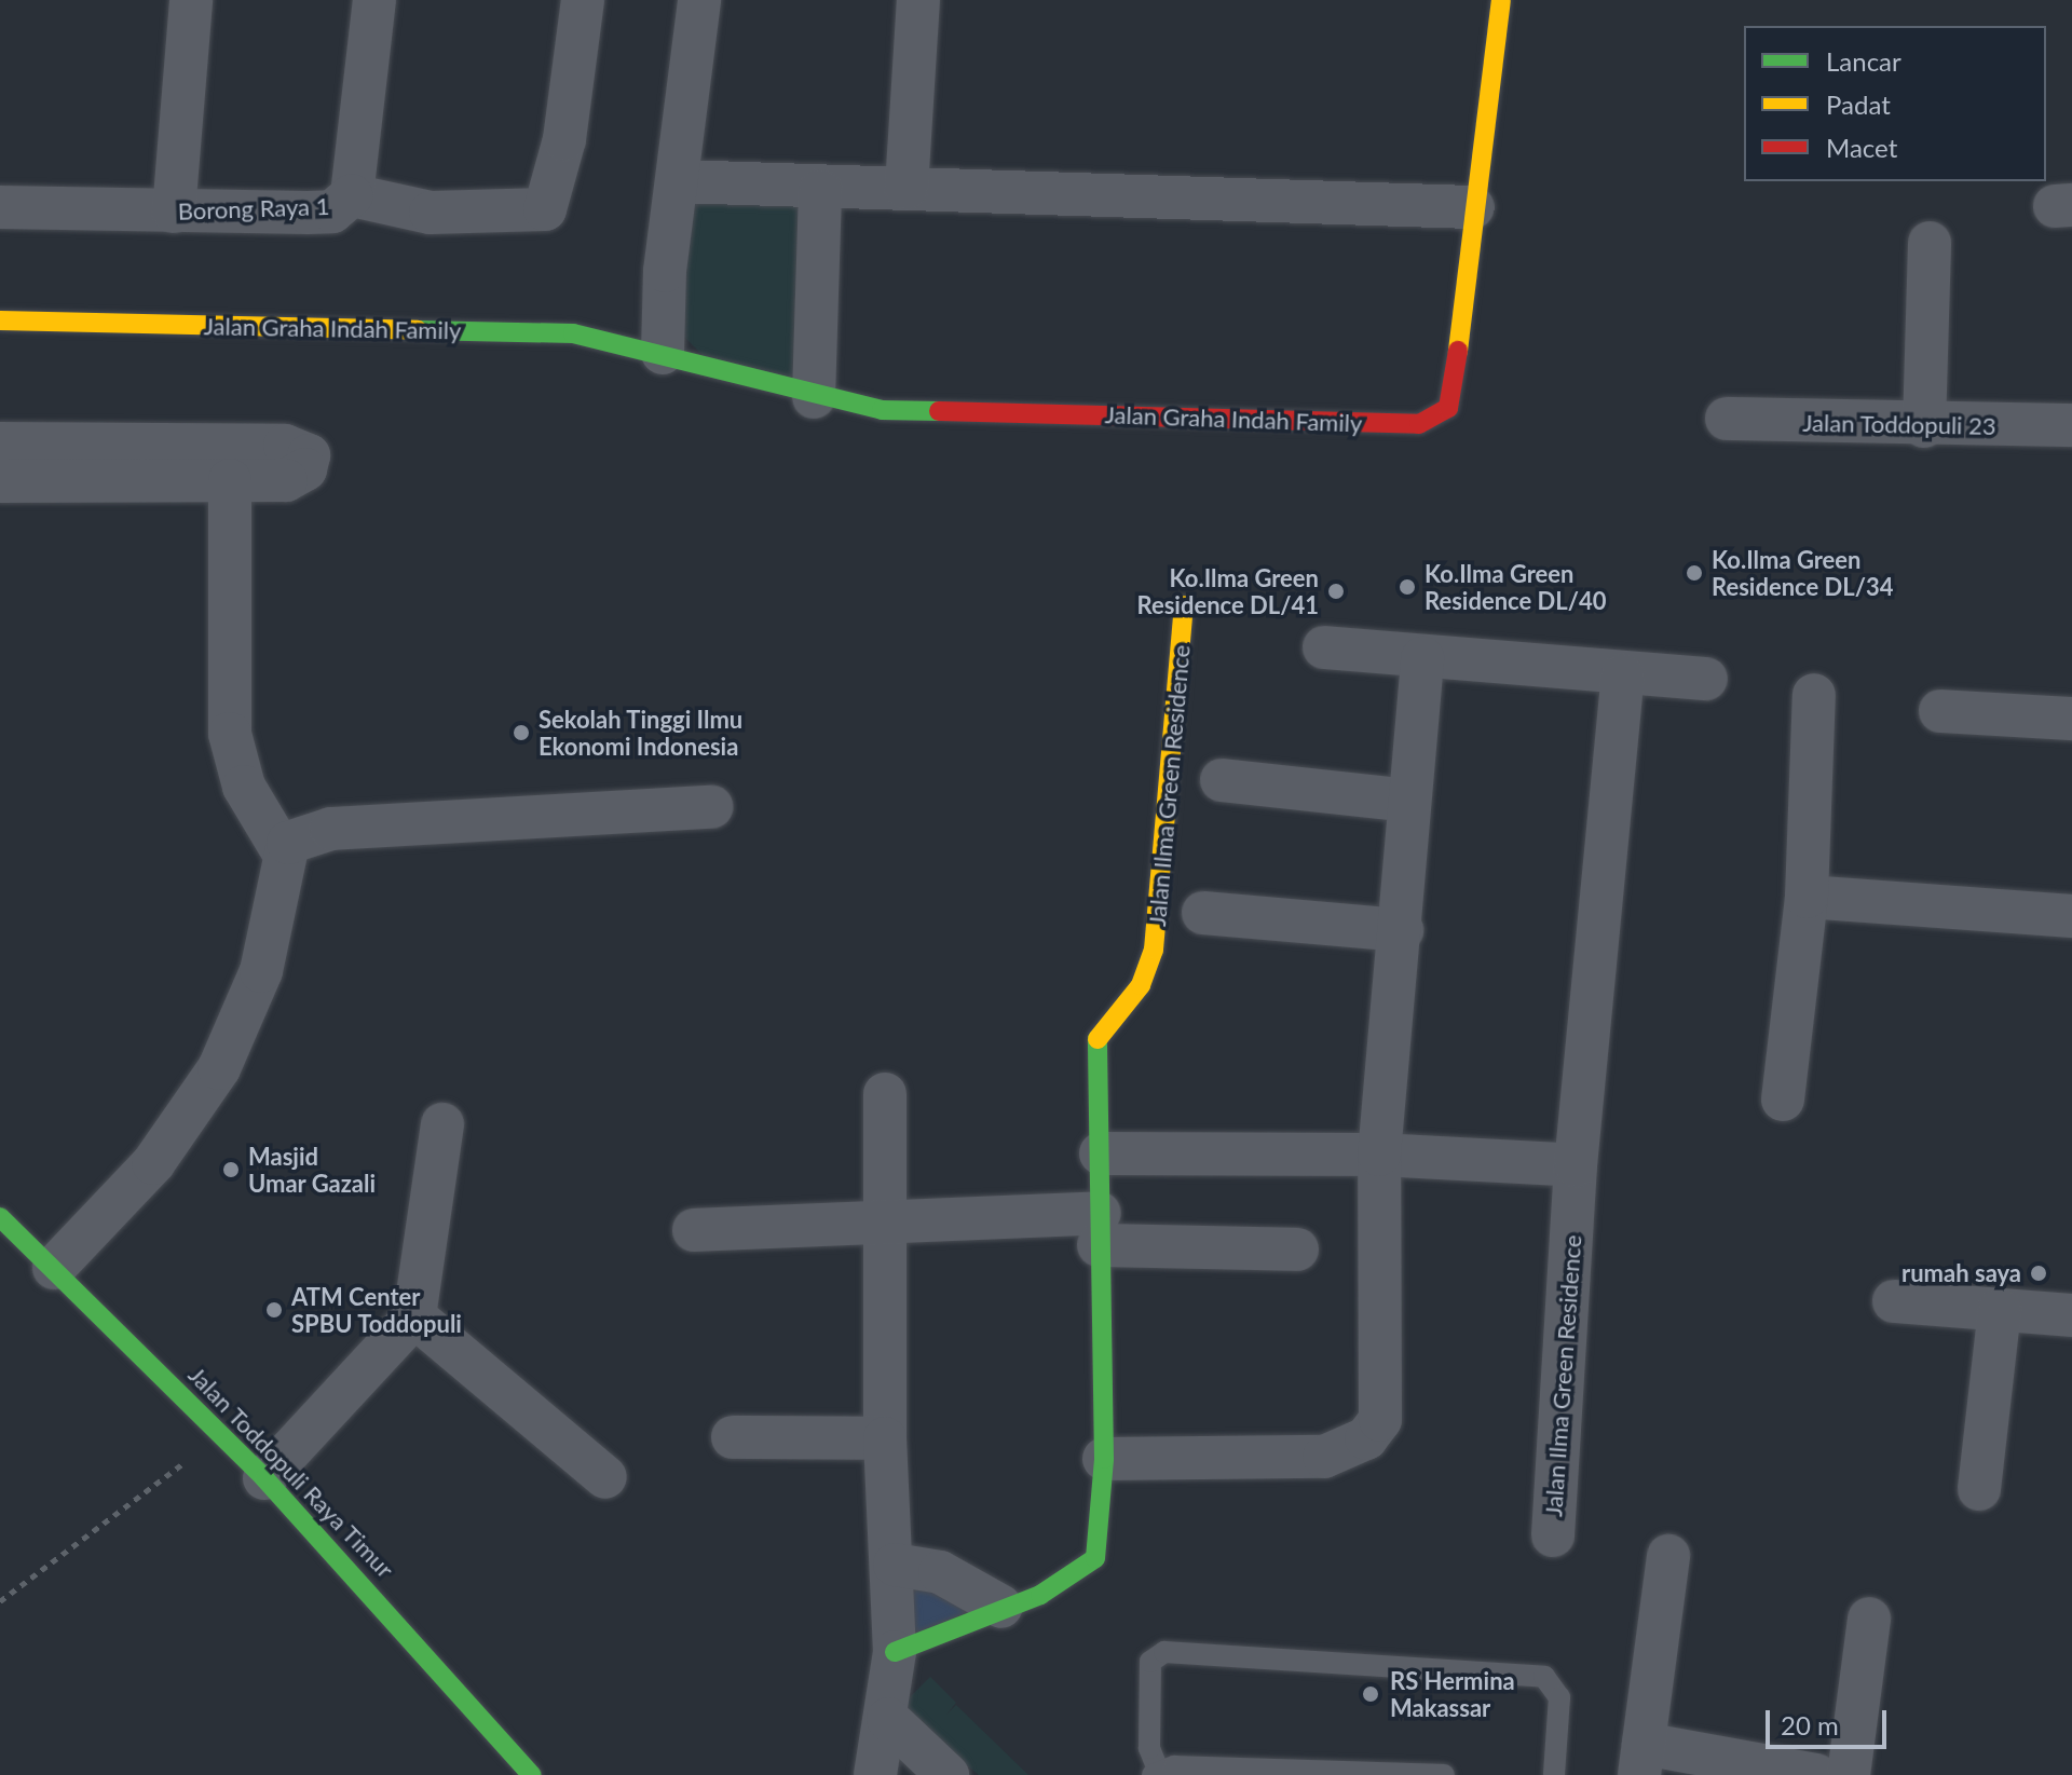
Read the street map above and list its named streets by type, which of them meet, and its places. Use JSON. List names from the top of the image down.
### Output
{
  "streets": {
    "street": [
      "Borong Raya 1",
      "Jalan Graha Indah Family",
      "Jalan Toddopuli 23",
      "Jalan Ilma Green Residence",
      "Jalan Toddopuli Raya Timur"
    ]
  },
  "places": [
    "Ko.Ilma Green Residence DL/34",
    "Ko.Ilma Green Residence DL/40",
    "Ko.Ilma Green Residence DL/41",
    "Sekolah Tinggi Ilmu Ekonomi Indonesia",
    "Masjid Umar Gazali",
    "rumah saya",
    "ATM Center SPBU Toddopuli",
    "RS Hermina Makassar"
  ],
  "legend": ["Lancar", "Padat", "Macet"],
  "scale_bar": "20 m"
}
